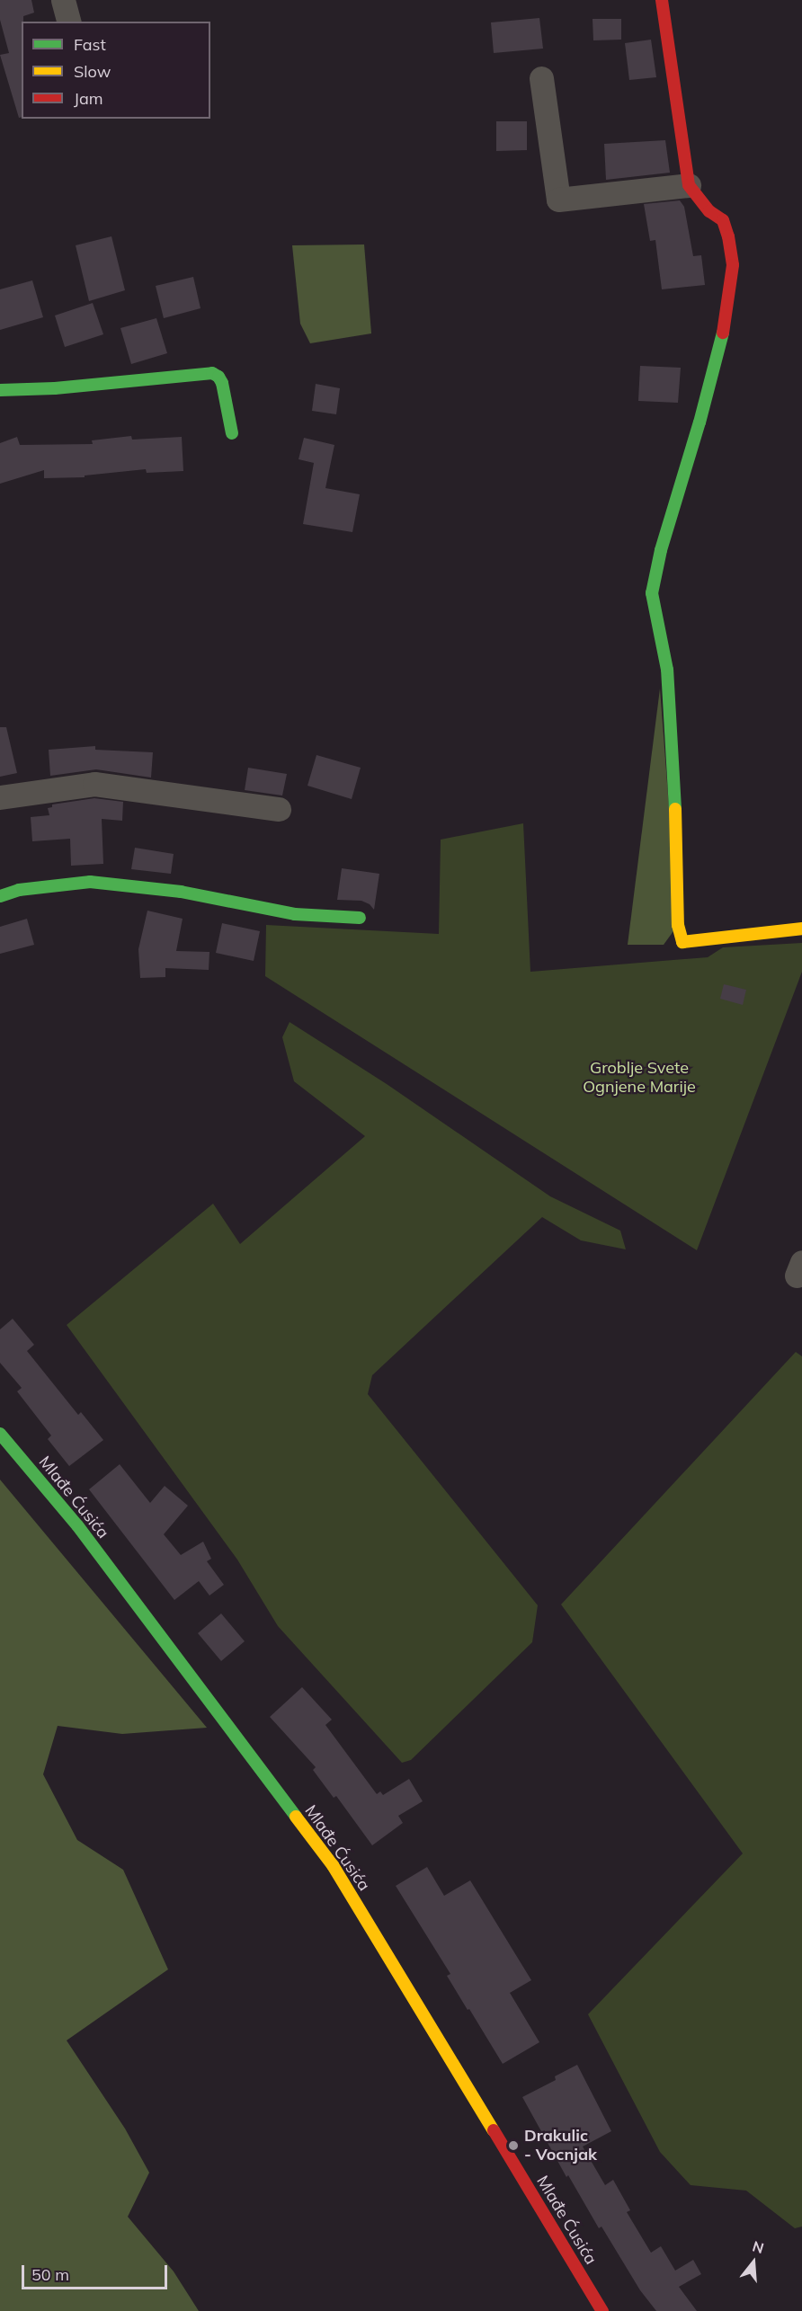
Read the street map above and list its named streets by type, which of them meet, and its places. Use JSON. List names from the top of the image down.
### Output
{
  "streets": {
    "street": ["Mlađe Ćusića"]
  },
  "parks": ["Groblje Svete Ognjene Marije"],
  "places": ["Drakulic - Vocnjak"],
  "legend": ["Fast", "Slow", "Jam"],
  "scale_bar": "50 m",
  "north": "top"
}
